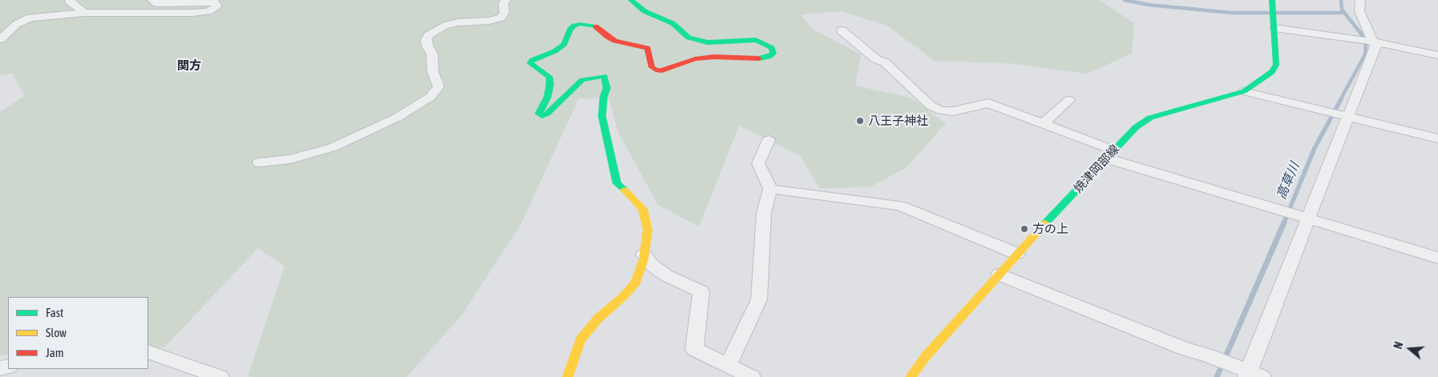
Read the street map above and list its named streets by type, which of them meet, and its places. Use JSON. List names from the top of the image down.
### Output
{
  "streets": {
    "street": ["焼津岡部線"]
  },
  "districts": ["関方"],
  "water": ["高草川"],
  "places": ["八王子神社", "方の上"],
  "legend": ["Fast", "Slow", "Jam"],
  "north": "left"
}
